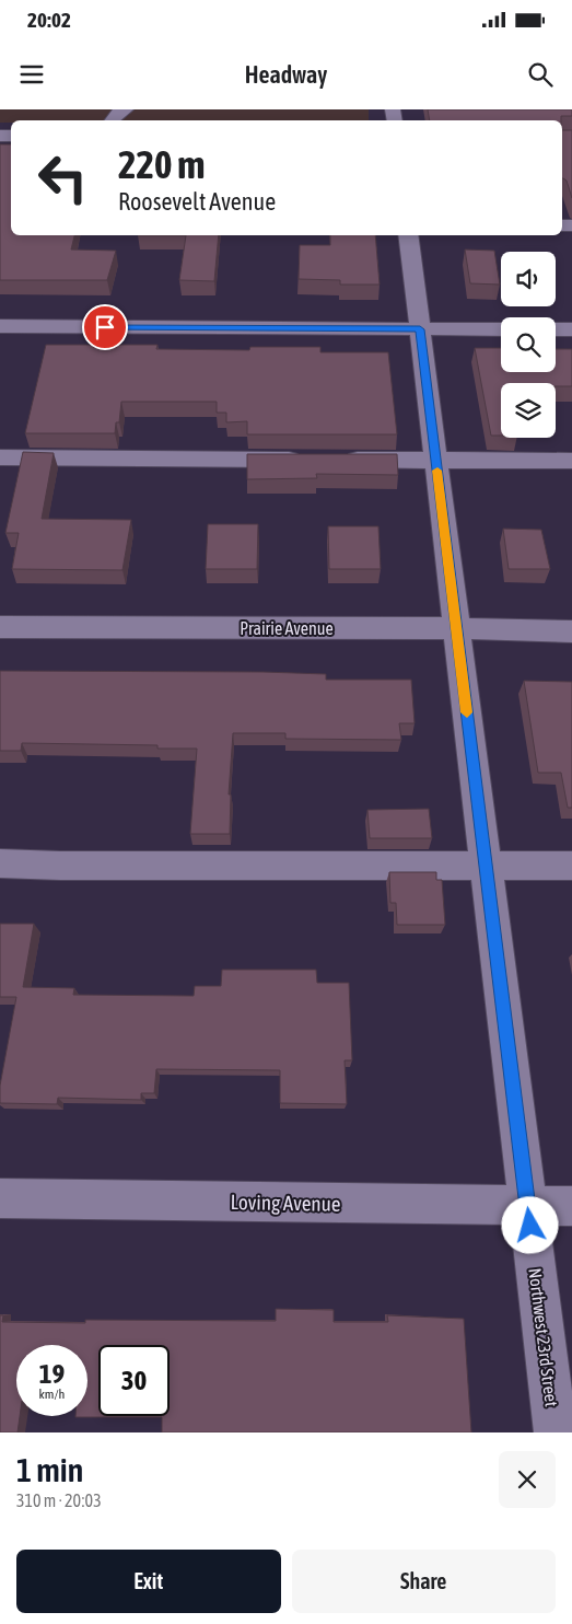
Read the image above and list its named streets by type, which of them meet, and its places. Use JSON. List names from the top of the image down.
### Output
{
  "streets": {
    "street": ["Prairie Avenue", "Loving Avenue", "Northwest 23rd Street"]
  },
  "crossings": [
    ["Prairie Avenue", "Northwest 23rd Street"],
    ["Loving Avenue", "Northwest 23rd Street"]
  ],
  "page": {
    "status": "20:02",
    "header": "Headway",
    "turn": ["220 m", "Roosevelt Avenue"],
    "speed": "19 km/h",
    "limit": "30",
    "heading": ["1 min", "310 m · 20:03"],
    "buttons": ["Exit", "Share"]
  }
}
